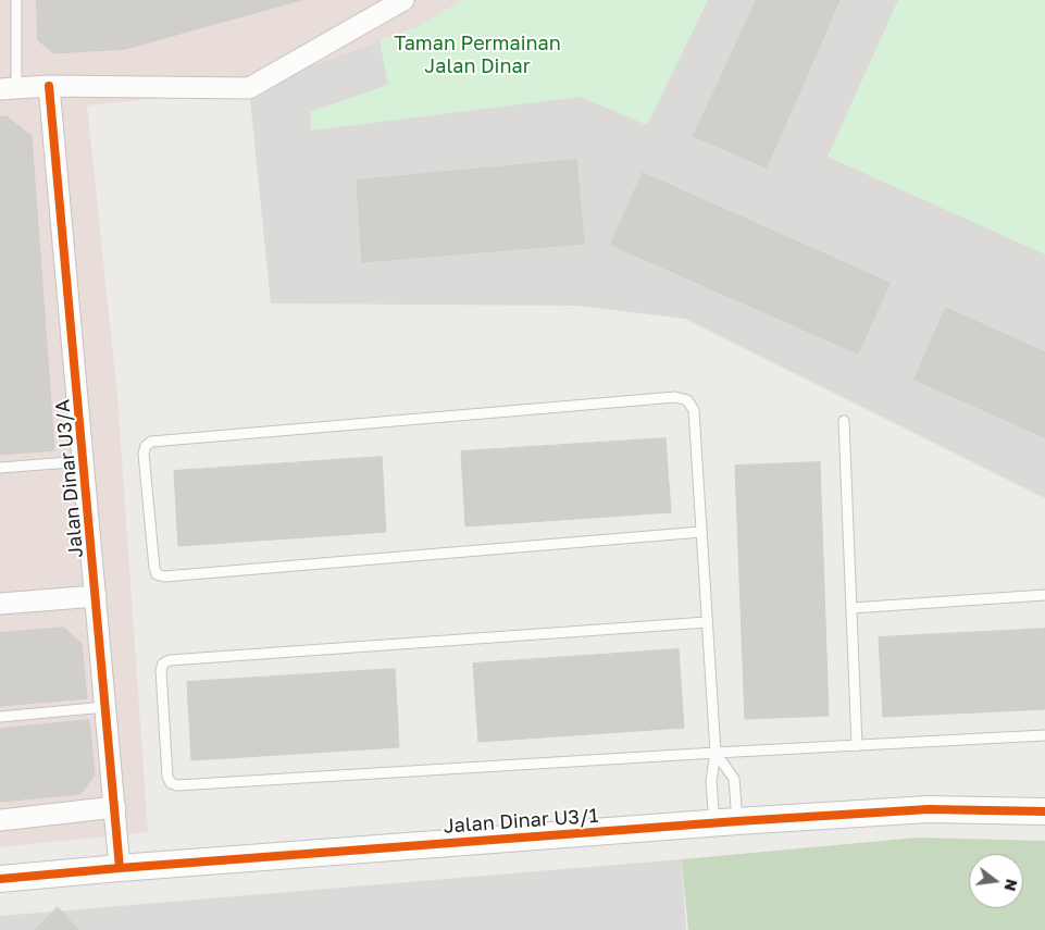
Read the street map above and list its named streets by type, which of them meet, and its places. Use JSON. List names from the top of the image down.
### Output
{
  "streets": {
    "street": ["Jalan Dinar U3/A", "Jalan Dinar U3/1"]
  },
  "crossings": [
    ["Jalan Dinar U3/A", "Jalan Dinar U3/1"]
  ],
  "parks": ["Taman Permainan Jalan Dinar"],
  "north": "right"
}
